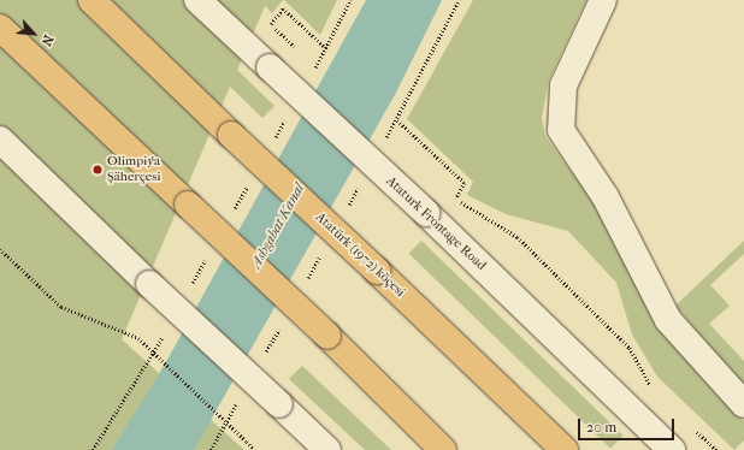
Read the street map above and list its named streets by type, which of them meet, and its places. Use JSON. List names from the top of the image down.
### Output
{
  "streets": {
    "main road": ["Atatürk (1972) köçesi"],
    "street": ["Ataturk Frontage Road"]
  },
  "water": ["Ashgabat Kanal"],
  "places": ["Olimpiýa Şäherçesi"],
  "scale_bar": "20 m",
  "north": "bottom right"
}
